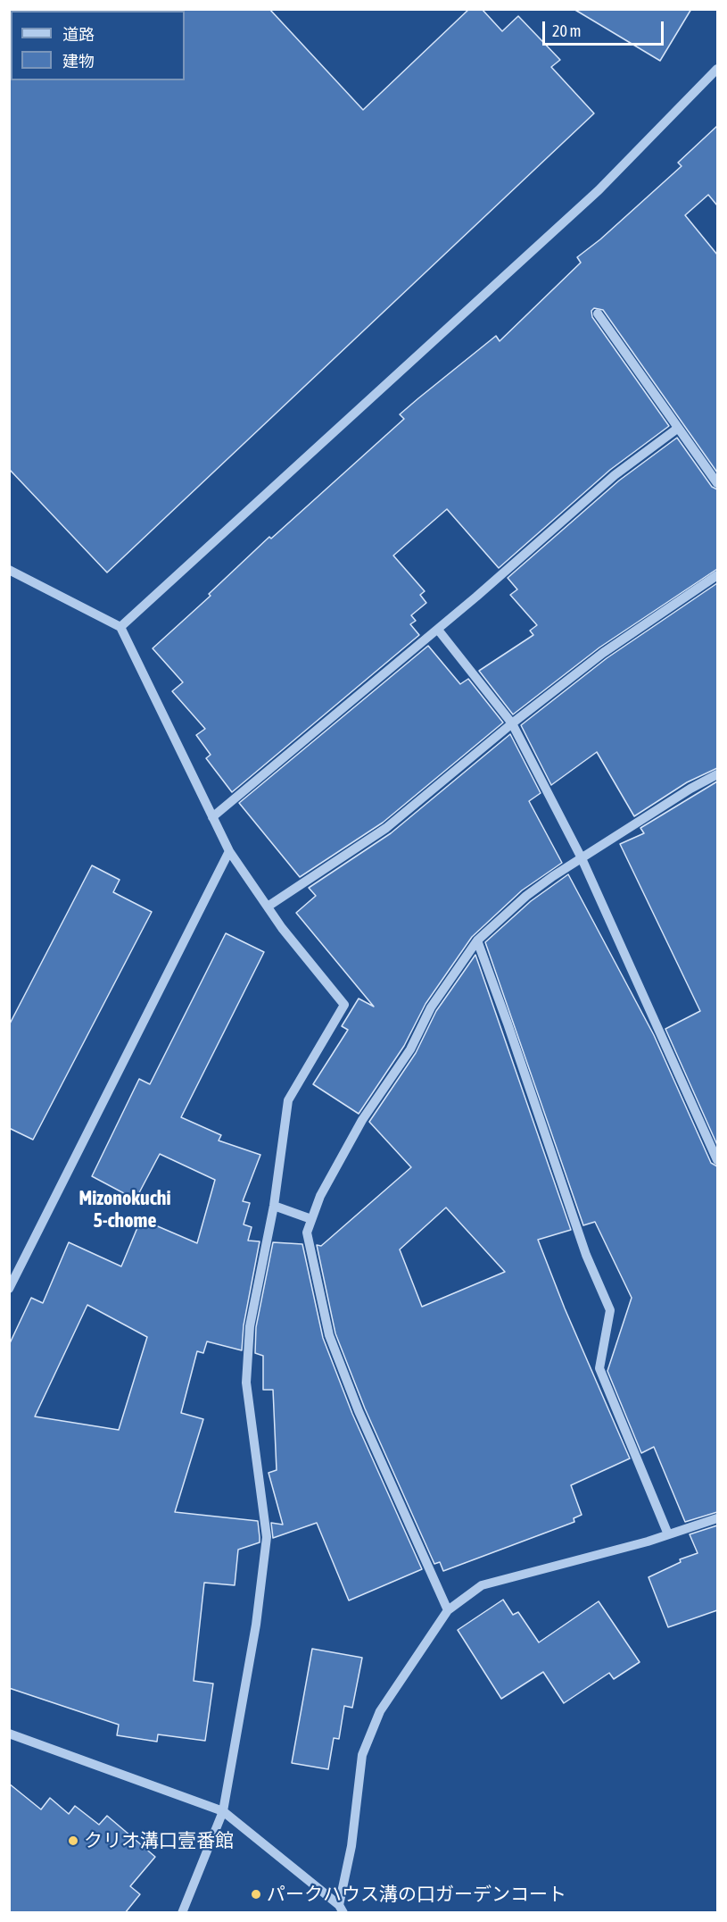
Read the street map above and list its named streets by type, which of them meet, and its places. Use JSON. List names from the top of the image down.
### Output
{
  "districts": ["Mizonokuchi 5-chome"],
  "places": ["クリオ溝口壹番館", "パークハウス溝の口ガーデンコート"],
  "legend": ["道路", "建物"],
  "scale_bar": "20 m"
}
